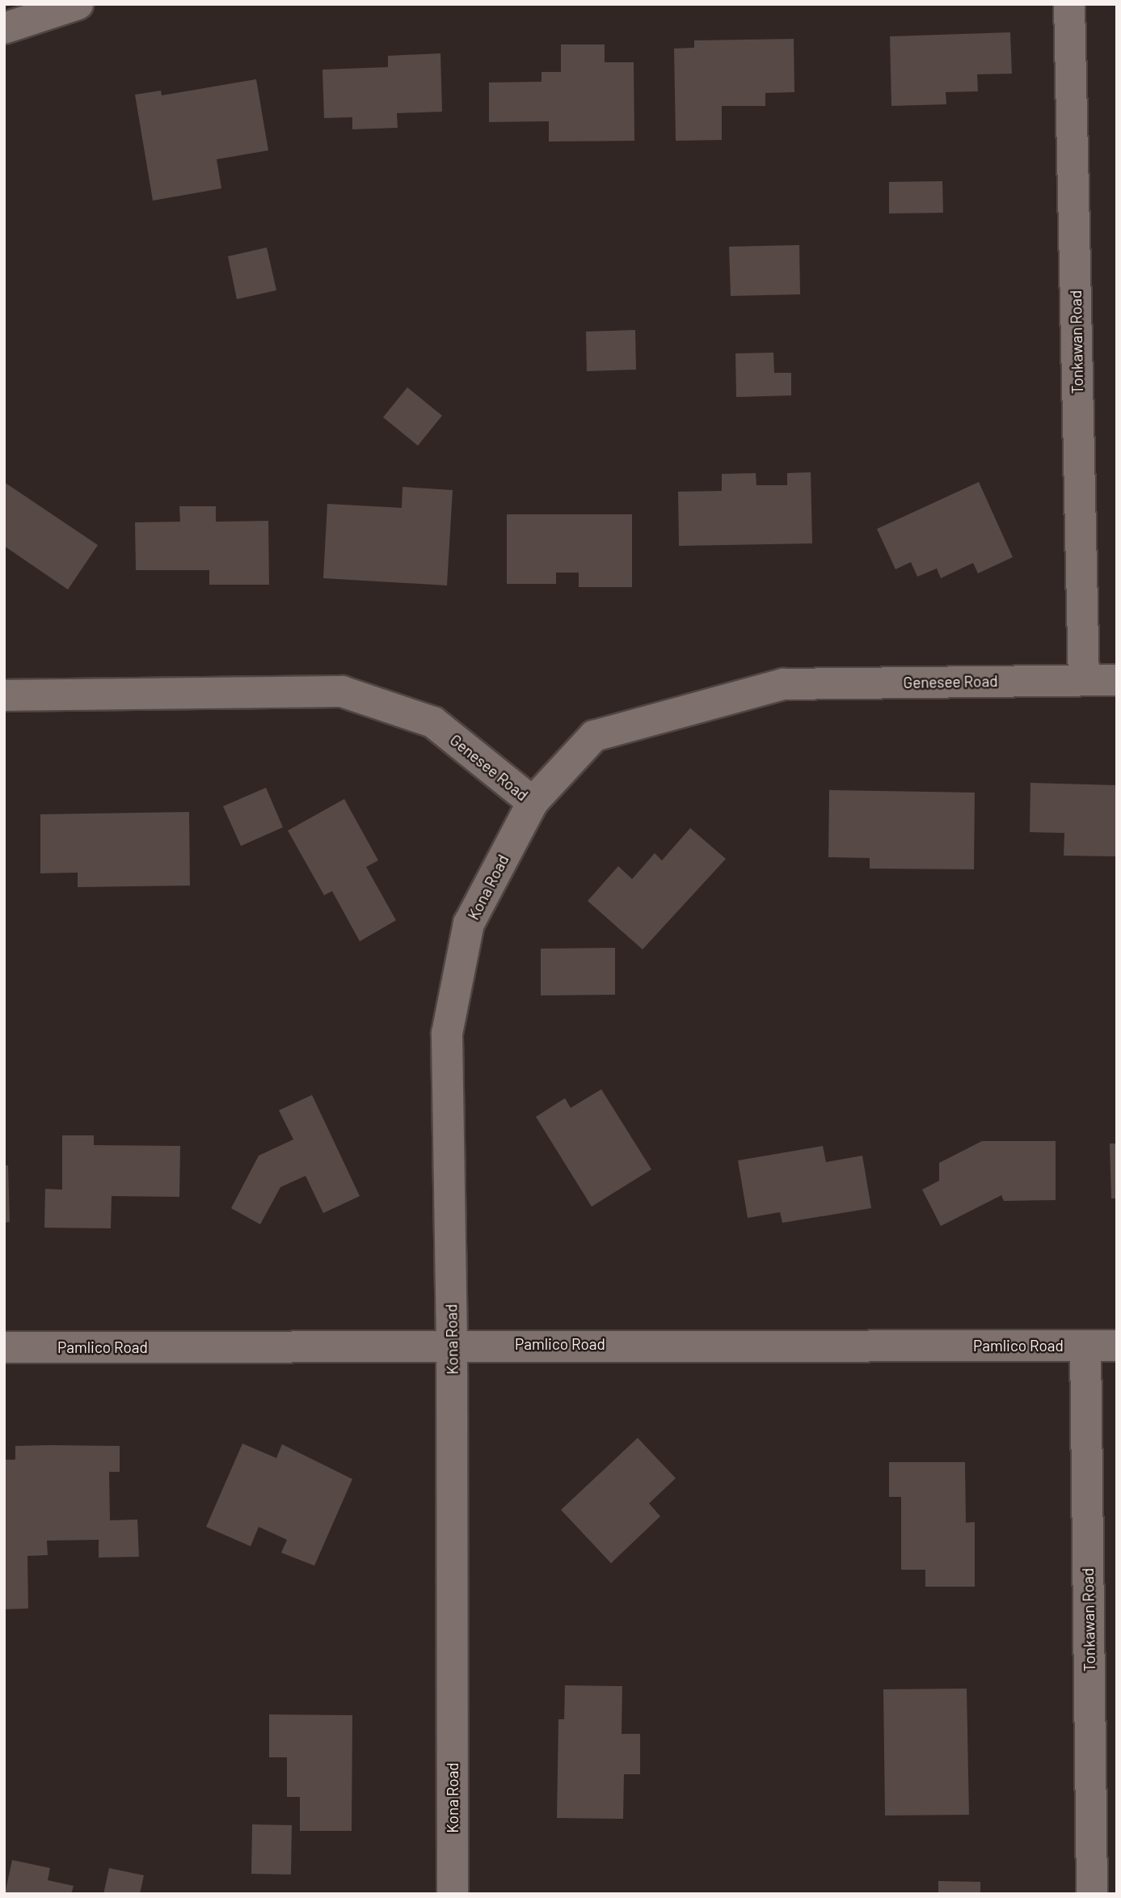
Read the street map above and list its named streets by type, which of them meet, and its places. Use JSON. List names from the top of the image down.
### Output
{
  "streets": {
    "street": [
      "Tonkawan Road",
      "Genesee Road",
      "Kona Road",
      "Pamlico Road"
    ]
  },
  "crossings": [
    ["Tonkawan Road", "Genesee Road"],
    ["Tonkawan Road", "Pamlico Road"],
    ["Genesee Road", "Kona Road"],
    ["Kona Road", "Pamlico Road"]
  ]
}
